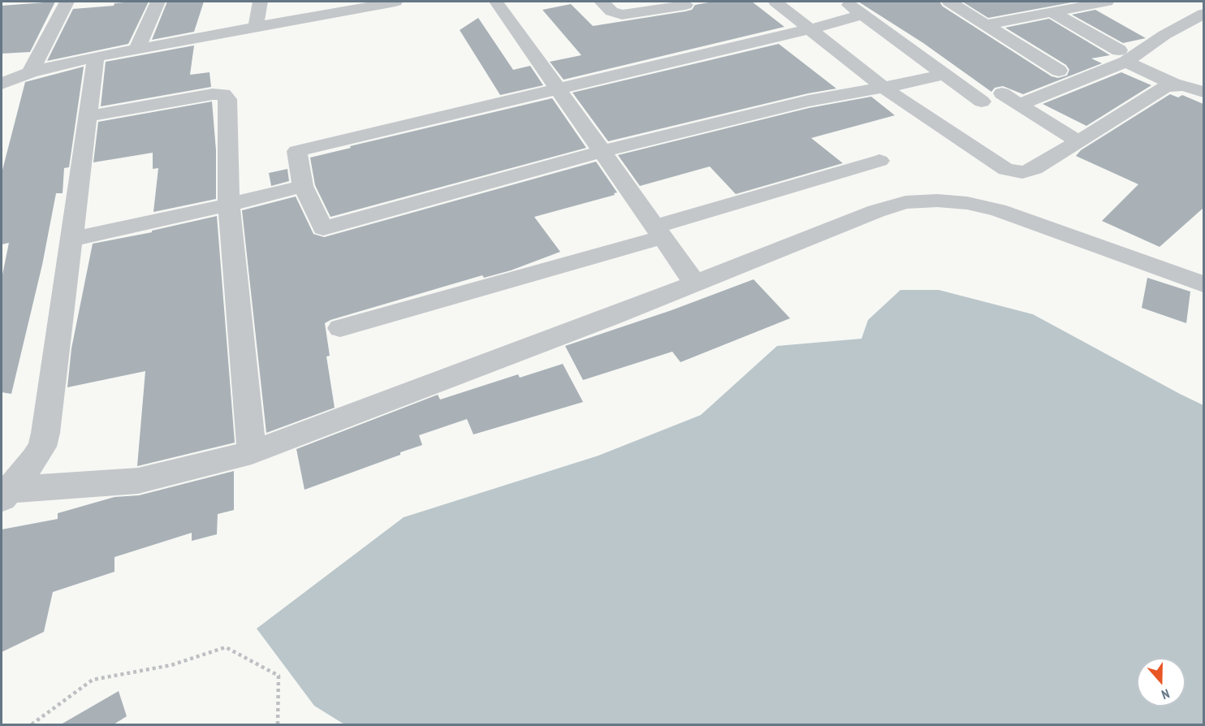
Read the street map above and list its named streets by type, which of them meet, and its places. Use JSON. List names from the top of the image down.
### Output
{
  "north": "bottom"
}
